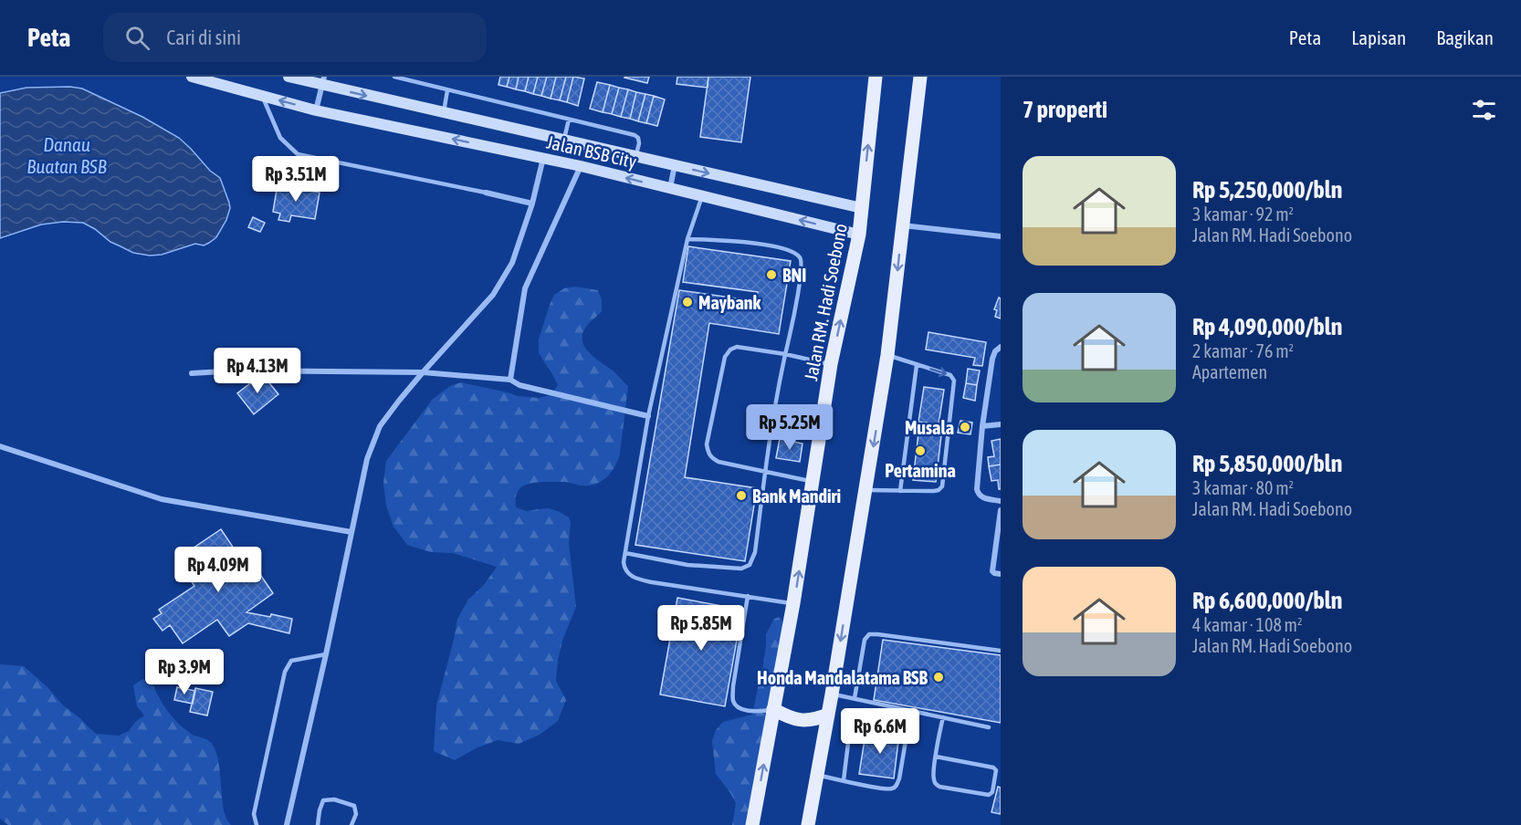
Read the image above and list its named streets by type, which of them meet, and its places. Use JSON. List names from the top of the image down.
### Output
{
  "streets": {
    "main road": ["Jalan RM. Hadi Soebono"],
    "street": ["Jalan BSB City"]
  },
  "crossings": [
    ["Jalan BSB City", "Jalan RM. Hadi Soebono"]
  ],
  "water": ["Danau Buatan BSB"],
  "places": [
    "BNI",
    "Maybank",
    "Musala",
    "Pertamina",
    "Bank Mandiri",
    "Honda Mandalatama BSB"
  ],
  "page": {
    "header": "Peta",
    "search": "Cari di sini",
    "nav": ["Peta", "Lapisan", "Bagikan"],
    "heading": "7 properti",
    "list": [
      {
        "name": "Rp 5,250,000/bln",
        "note": "3 kamar · 92 m² · Jalan RM. Hadi Soebono"
      },
      {
        "name": "Rp 4,090,000/bln",
        "note": "2 kamar · 76 m² · Apartemen"
      },
      {
        "name": "Rp 5,850,000/bln",
        "note": "3 kamar · 80 m² · Jalan RM. Hadi Soebono"
      },
      {
        "name": "Rp 6,600,000/bln",
        "note": "4 kamar · 108 m² · Jalan RM. Hadi Soebono"
      }
    ],
    "price": [
      "Rp 3.51M",
      "Rp 4.13M",
      "Rp 5.25M",
      "Rp 4.09M",
      "Rp 5.85M",
      "Rp 3.9M",
      "Rp 6.6M"
    ]
  }
}
